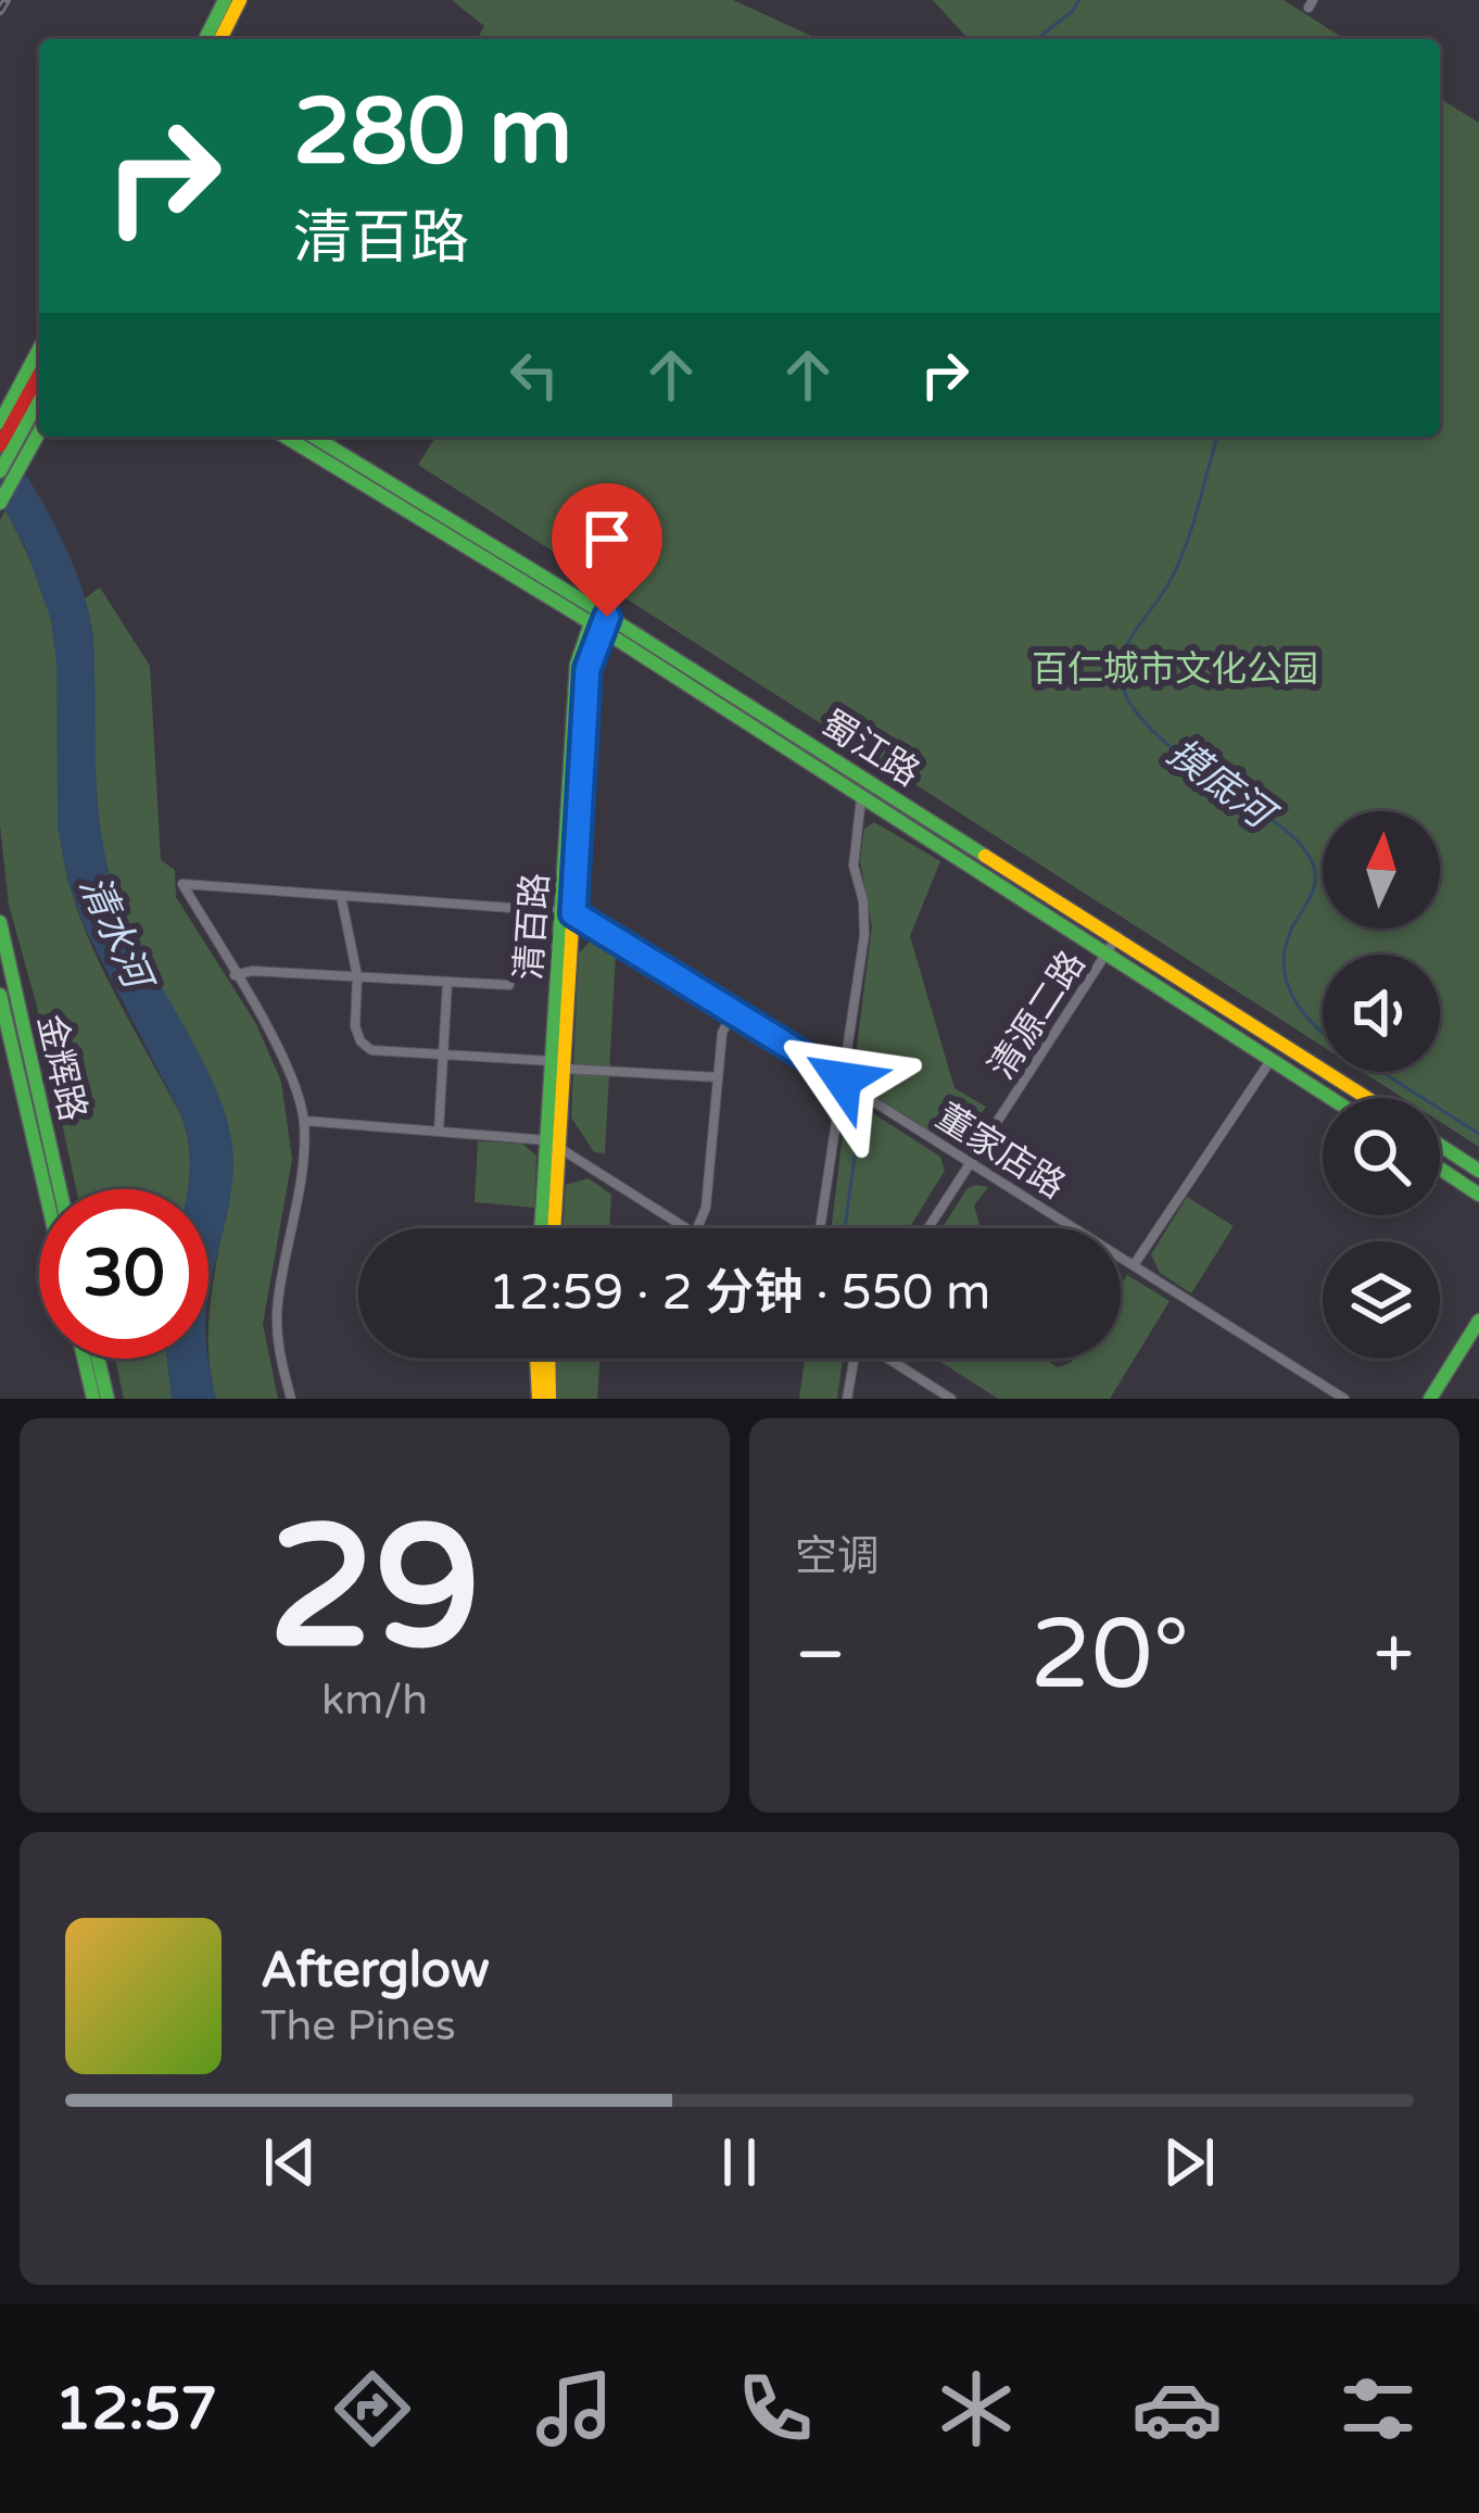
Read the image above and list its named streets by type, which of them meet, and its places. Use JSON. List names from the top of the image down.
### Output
{
  "streets": {
    "street": [
      "蜀江路",
      "清百路",
      "清源二路",
      "金辉路",
      "董家店路"
    ]
  },
  "crossings": [
    ["蜀江路", "清百路"],
    ["蜀江路", "清源二路"],
    ["清百路", "董家店路"],
    ["清源二路", "董家店路"]
  ],
  "water": ["摸底河", "清水河"],
  "parks": ["百仁城市文化公园"],
  "north": "top",
  "page": {
    "turn": ["280 m", "清百路"],
    "limit": "30",
    "trip": "12:59 · 2 分钟 · 550 m",
    "tile": [
      ["29", "km/h"],
      "空调"
    ],
    "heat": ["−", "20°", "+"],
    "song": ["Afterglow", "The Pines"],
    "tabs": "12:57"
  }
}
